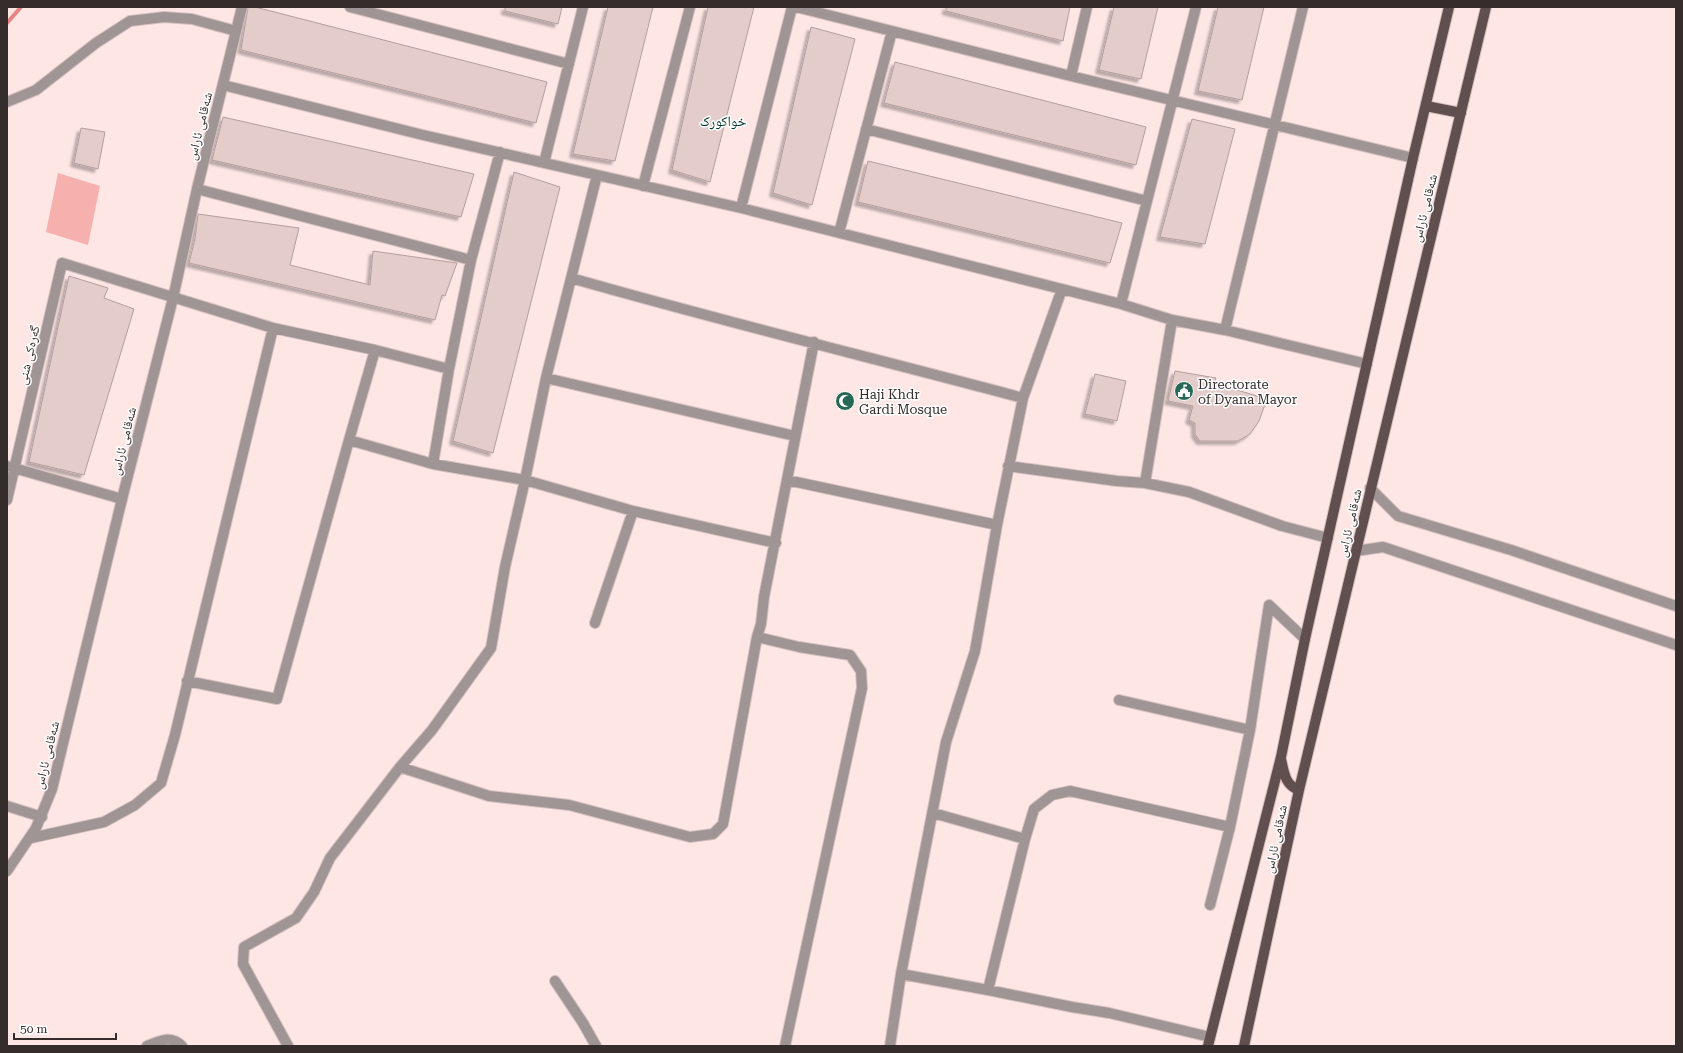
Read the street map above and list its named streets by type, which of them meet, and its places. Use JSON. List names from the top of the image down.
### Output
{
  "streets": {
    "main road": ["شەقامی ئاراس"],
    "street": ["گەرەکی شنی"]
  },
  "crossings": [
    ["شەقامی ئاراس", "گەرەکی شنی"]
  ],
  "districts": ["خواکورک"],
  "places": {
    "public building": ["Directorate of Dyana Mayor"],
    "mosque": ["Haji Khdr Gardi Mosque"]
  },
  "scale_bar": "50 m"
}
